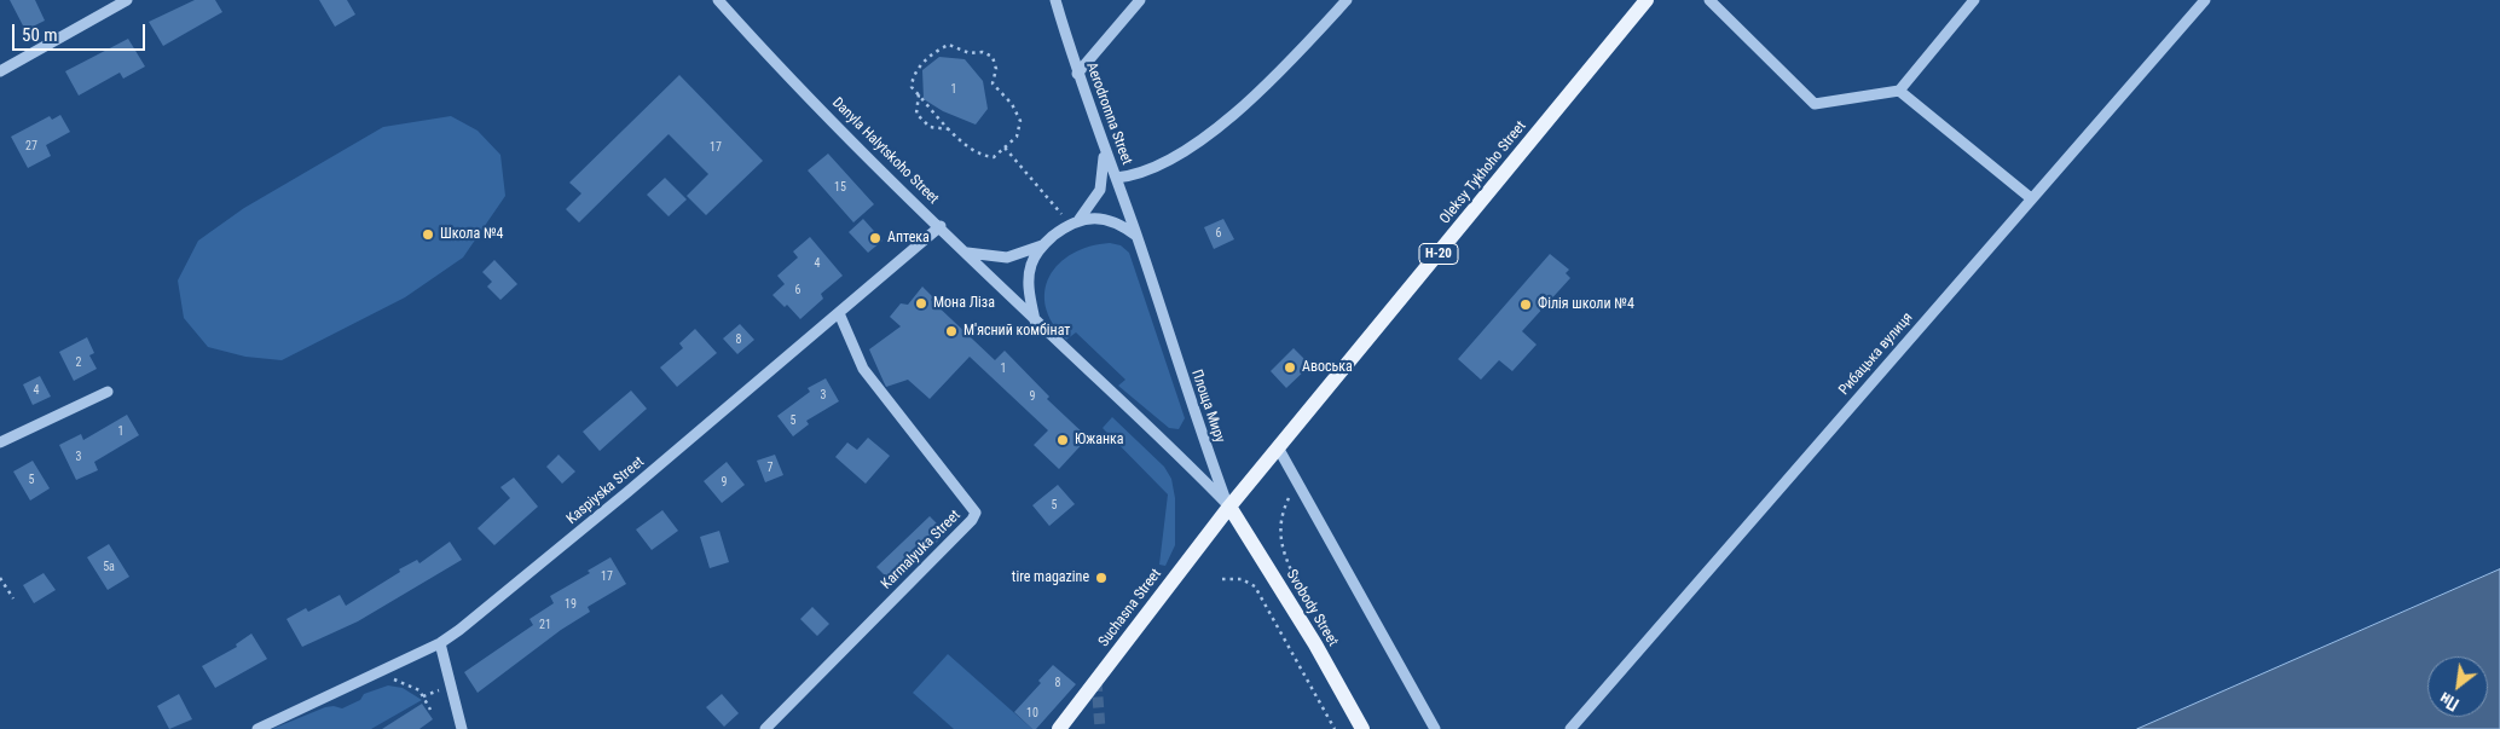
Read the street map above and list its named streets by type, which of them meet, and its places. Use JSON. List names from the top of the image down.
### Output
{
  "streets": {
    "main road": [
      "Oleksy Tykhoho Street",
      "Н-20",
      "Suchasna Street",
      "Svobody Street"
    ],
    "street": [
      "Aerodromna Street",
      "Danyla Halytskoho Street",
      "Рибацька вулиця",
      "Площа Миру",
      "Kaspiyska Street",
      "Karmalyuka Street"
    ]
  },
  "crossings": [
    ["Aerodromna Street", "Площа Миру"],
    ["Danyla Halytskoho Street", "Kaspiyska Street"],
    ["Oleksy Tykhoho Street", "Площа Миру"],
    ["Oleksy Tykhoho Street", "Suchasna Street"],
    ["Oleksy Tykhoho Street", "Svobody Street"],
    ["Площа Миру", "Suchasna Street"],
    ["Площа Миру", "Svobody Street"],
    ["Kaspiyska Street", "Karmalyuka Street"],
    ["Suchasna Street", "Svobody Street"]
  ],
  "places": [
    "Школа №4",
    "Аптека",
    "Мона Ліза",
    "Філія школи №4",
    "М'ясний комбінат",
    "Авоська",
    "Южанка",
    "tire magazine"
  ],
  "house_numbers": [
    "1",
    "27",
    "17",
    "15",
    "6",
    "4",
    "6",
    "8",
    "2",
    "1",
    "4",
    "3",
    "9",
    "5",
    "1",
    "3",
    "7",
    "5",
    "9",
    "5",
    "5а",
    "17",
    "19",
    "21",
    "8",
    "10"
  ],
  "scale_bar": "50 m",
  "north": "bottom left"
}
